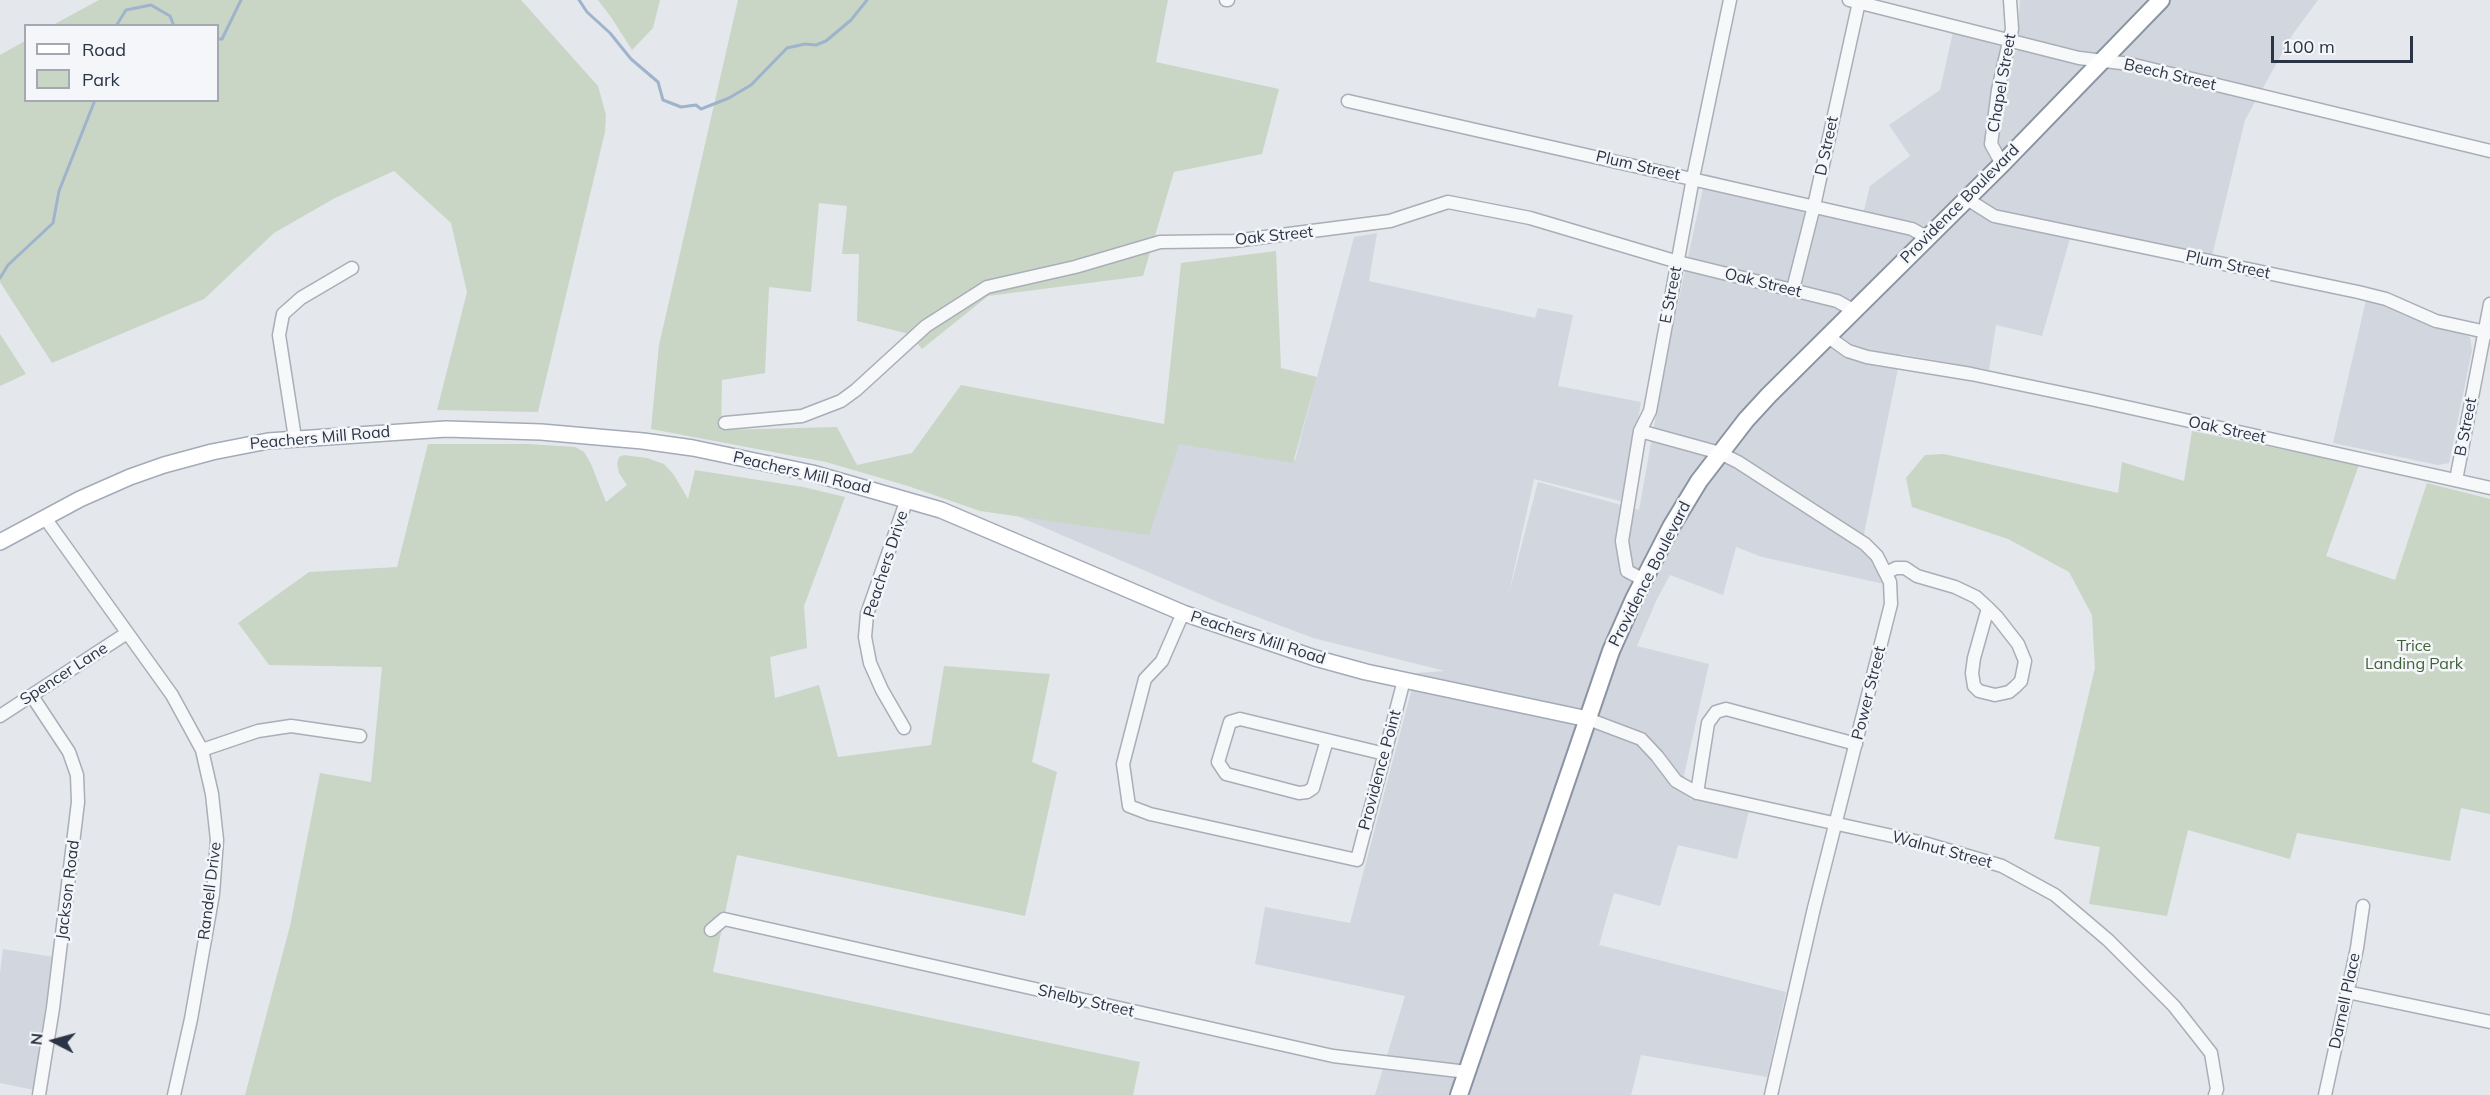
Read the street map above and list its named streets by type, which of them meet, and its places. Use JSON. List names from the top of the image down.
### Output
{
  "streets": {
    "highway": ["Providence Boulevard"],
    "main road": ["Peachers Mill Road"],
    "street": [
      "Beech Street",
      "Chapel Street",
      "D Street",
      "Plum Street",
      "Oak Street",
      "E Street",
      "B Street",
      "Peachers Drive",
      "Spencer Lane",
      "Power Street",
      "Providence Point",
      "Walnut Street",
      "Jackson Road",
      "Randell Drive",
      "Shelby Street",
      "Darnell Place"
    ]
  },
  "crossings": [
    ["Beech Street", "Chapel Street"],
    ["Beech Street", "D Street"],
    ["Beech Street", "Providence Boulevard"],
    ["Chapel Street", "Providence Boulevard"],
    ["D Street", "Plum Street"],
    ["D Street", "Oak Street"],
    ["Plum Street", "Providence Boulevard"],
    ["Plum Street", "E Street"],
    ["Plum Street", "B Street"],
    ["Providence Boulevard", "Oak Street"],
    ["Providence Boulevard", "E Street"],
    ["Providence Boulevard", "Peachers Mill Road"],
    ["Providence Boulevard", "Power Street"],
    ["Providence Boulevard", "Walnut Street"],
    ["Providence Boulevard", "Shelby Street"],
    ["Oak Street", "E Street"],
    ["Oak Street", "B Street"],
    ["E Street", "Power Street"],
    ["Peachers Mill Road", "Peachers Drive"],
    ["Peachers Mill Road", "Providence Point"],
    ["Peachers Mill Road", "Walnut Street"],
    ["Peachers Mill Road", "Randell Drive"],
    ["Spencer Lane", "Jackson Road"],
    ["Spencer Lane", "Randell Drive"],
    ["Power Street", "Walnut Street"]
  ],
  "parks": ["Trice Landing Park"],
  "legend": ["Road", "Park"],
  "scale_bar": "100 m",
  "north": "left"
}
